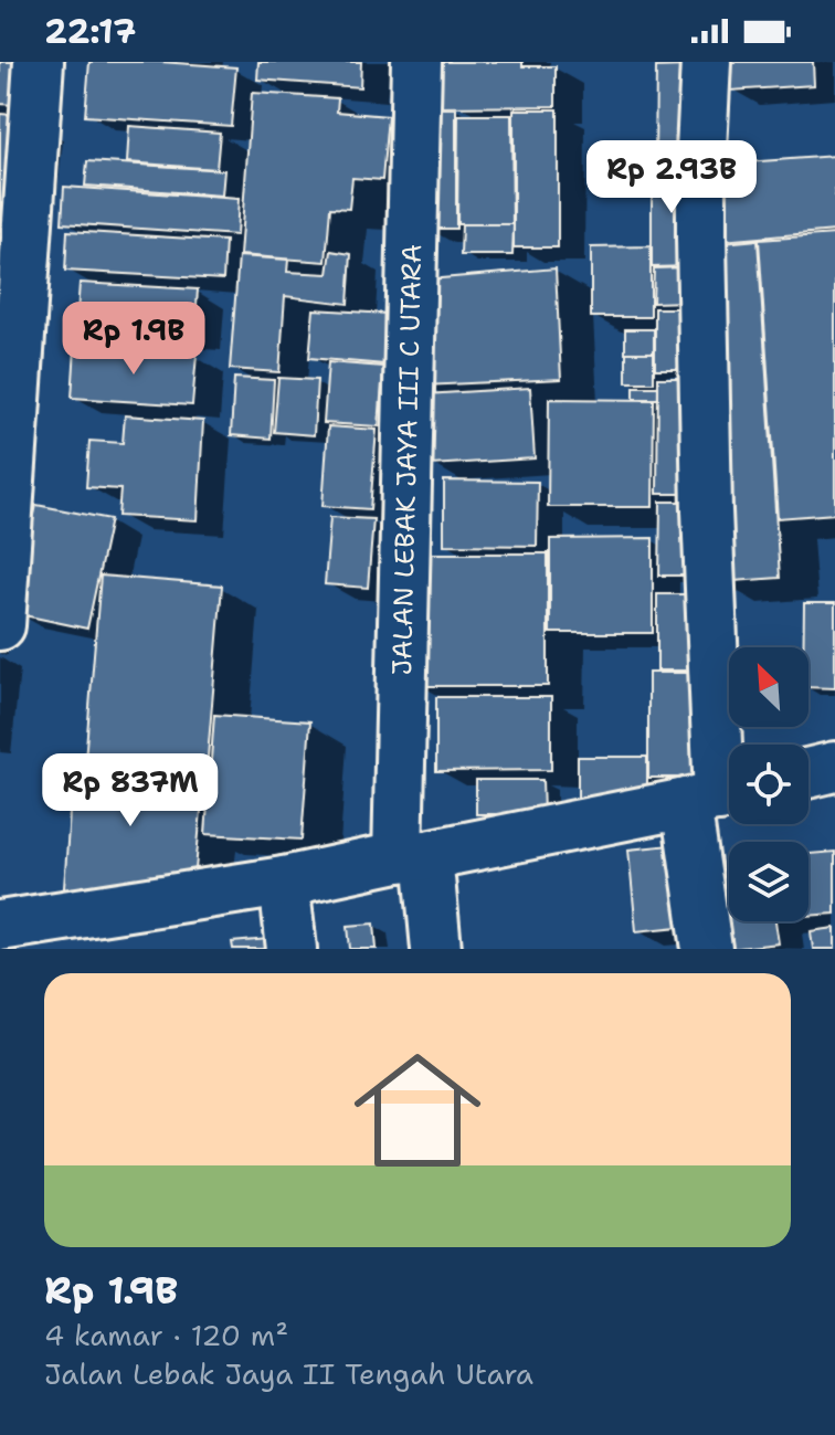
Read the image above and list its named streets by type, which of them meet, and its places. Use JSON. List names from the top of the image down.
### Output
{
  "streets": {
    "street": ["JALAN LEBAK JAYA III C UTARA"]
  },
  "north": "top left",
  "page": {
    "status": "22:17",
    "price": ["Rp 2.93B", "Rp 1.9B", "Rp 837M"],
    "list": [
      {
        "name": "Rp 1.9B",
        "note": "4 kamar · 120 m² · Jalan Lebak Jaya II Tengah Utara"
      }
    ]
  }
}
